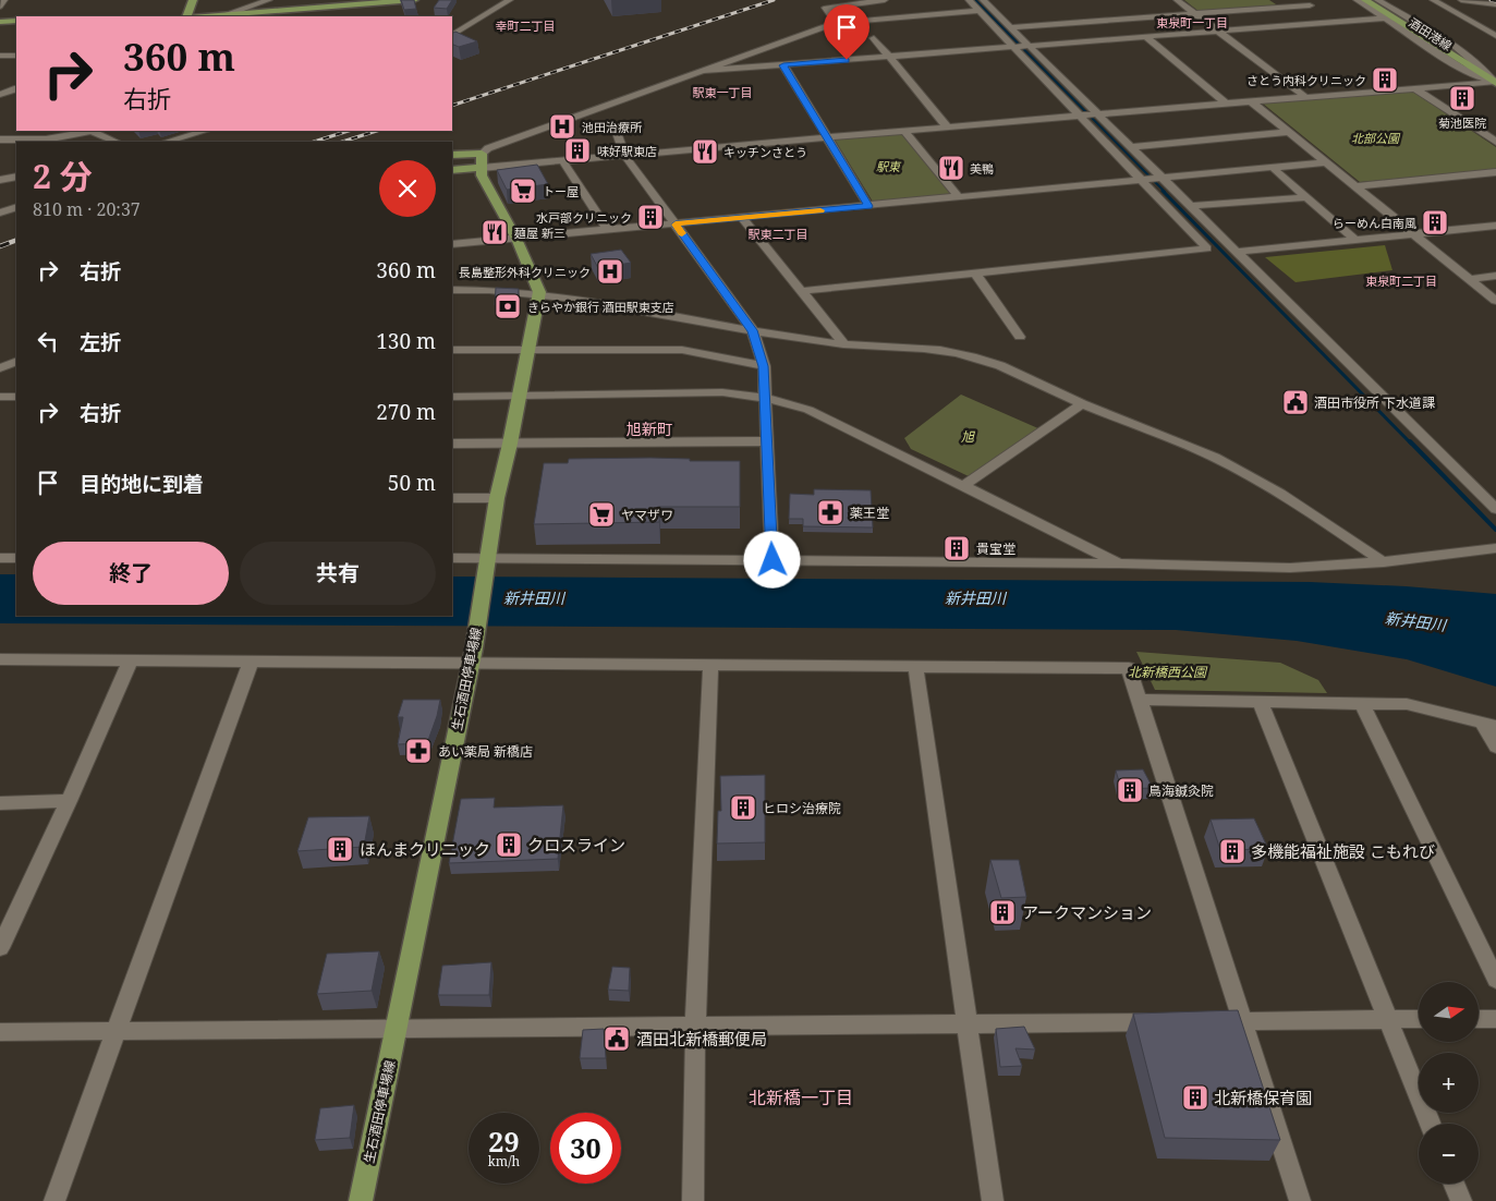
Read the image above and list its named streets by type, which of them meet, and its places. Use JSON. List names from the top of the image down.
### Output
{
  "streets": {
    "main road": ["酒田港線", "生石酒田停車場線"]
  },
  "districts": [
    "東泉町一丁目",
    "幸町二丁目",
    "駅東一丁目",
    "駅東二丁目",
    "東泉町二丁目",
    "旭新町",
    "北新橋一丁目"
  ],
  "water": ["新井田川"],
  "parks": [
    "北部公園",
    "駅東",
    "旭",
    "北新橋西公園"
  ],
  "places": {
    "building": [
      "さとう内科クリニック",
      "菊池医院",
      "味好駅東店",
      "水戸部クリニック",
      "らーめん白南風",
      "貴宝堂",
      "鳥海鍼灸院",
      "ヒロシ治療院",
      "クロスライン",
      "ほんまクリニック",
      "多機能福祉施設 こもれび",
      "アークマンション",
      "北新橋保育園"
    ],
    "hospital": ["池田治療所", "長島整形外科クリニック"],
    "restaurant": ["キッチンさとう", "美鴨", "麺屋 新三"],
    "supermarket": ["トー屋", "ヤマザワ"],
    "bank": ["きらやか銀行 酒田駅東支店"],
    "public building": ["酒田市役所 下水道課", "酒田北新橋郵便局"],
    "pharmacy": ["薬王堂", "あい薬局 新橋店"]
  },
  "north": "right",
  "page": {
    "turn": ["360 m", "右折"],
    "heading": ["2 分", "810 m · 20:37"],
    "list": [
      {
        "name": "右折",
        "value": "360 m"
      },
      {
        "name": "左折",
        "value": "130 m"
      },
      {
        "name": "右折",
        "value": "270 m"
      },
      {
        "name": "目的地に到着",
        "value": "50 m"
      }
    ],
    "buttons": ["終了", "共有"],
    "map_buttons": ["+", "−"],
    "speed": "29 km/h",
    "limit": "30"
  }
}
